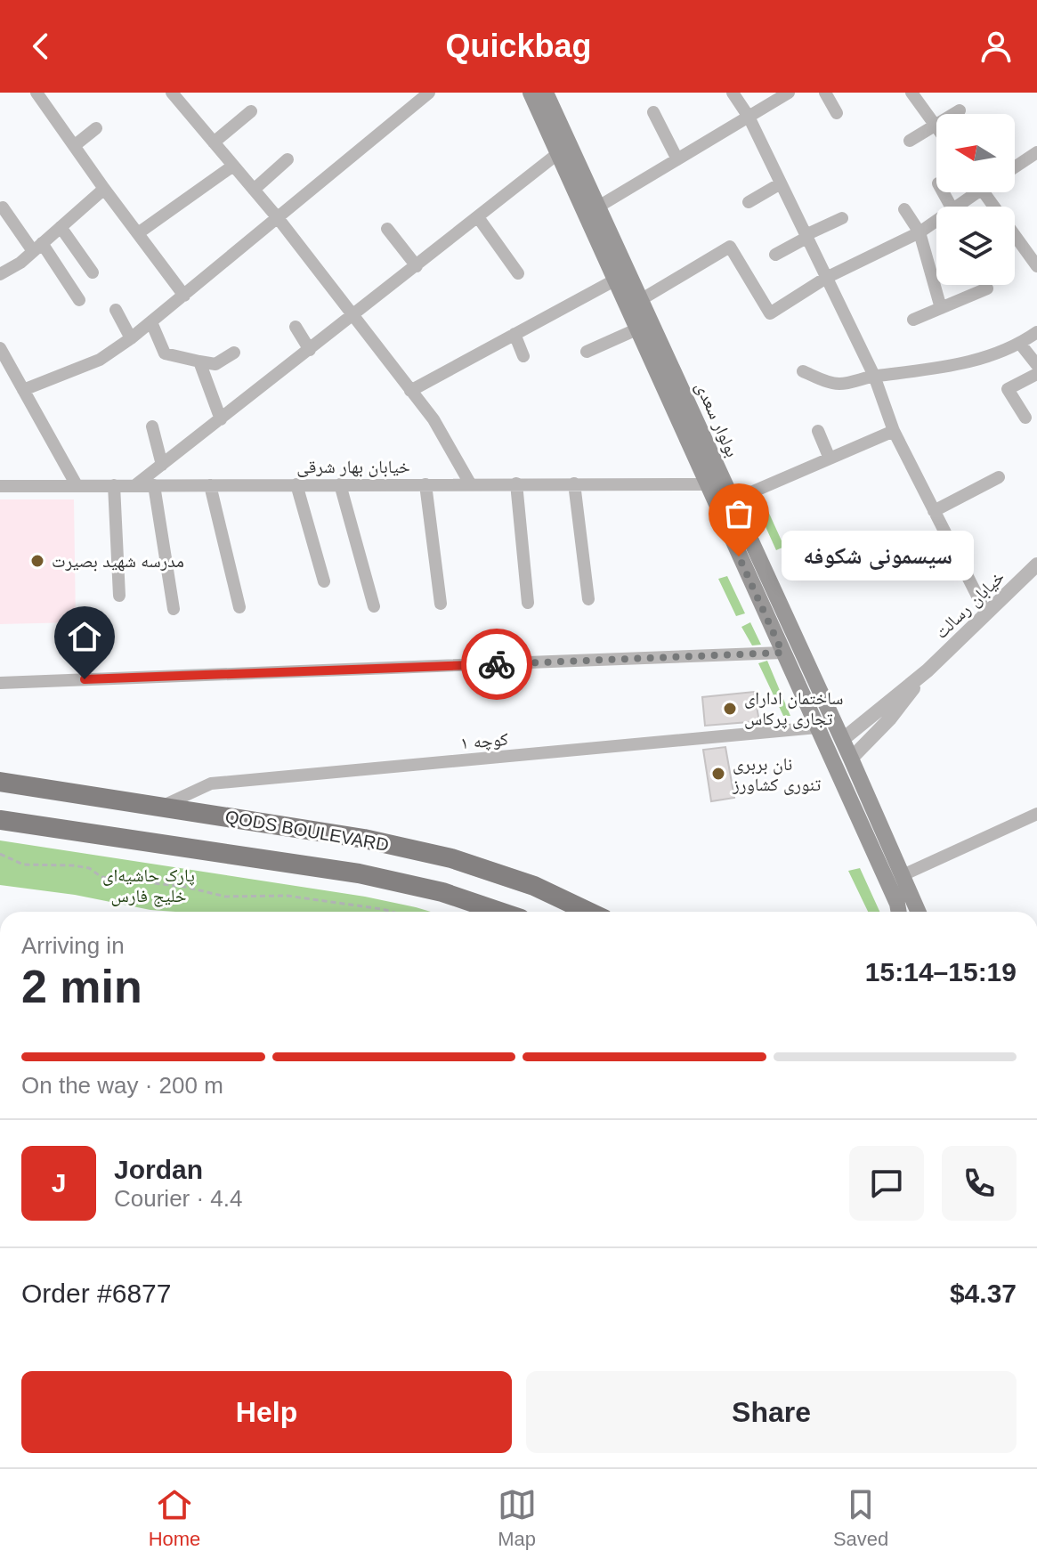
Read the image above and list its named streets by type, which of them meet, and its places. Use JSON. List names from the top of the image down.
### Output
{
  "streets": {
    "main road": ["بولوار سعدی", "QODS BOULEVARD"],
    "street": ["خیابان بهار شرقی", "خیابان رسالت", "کوچه ۱"]
  },
  "crossings": [
    ["بولوار سعدی", "خیابان بهار شرقی"],
    ["بولوار سعدی", "کوچه ۱"],
    ["کوچه ۱", "QODS BOULEVARD"]
  ],
  "parks": ["پارک حاشیه‌ای خلیج فارس"],
  "places": [
    "سیسمونی شکوفه",
    "مدرسه شهید بصیرت",
    "ساختمان ادارای تجاری پرکاس",
    "نان بربری تنوری کشاورز"
  ],
  "north": "left",
  "page": {
    "header": "Quickbag",
    "bubble": "سیسمونی شکوفه",
    "heading": ["2 min", "Arriving in", "15:14–15:19"],
    "panel": [
      "Jordan",
      "Courier · 4.4",
      "Order #6877",
      "$4.37"
    ],
    "bar": "On the way · 200 m",
    "round": "J",
    "buttons": ["Help", "Share"],
    "tabs": ["Home", "Map", "Saved"]
  }
}
